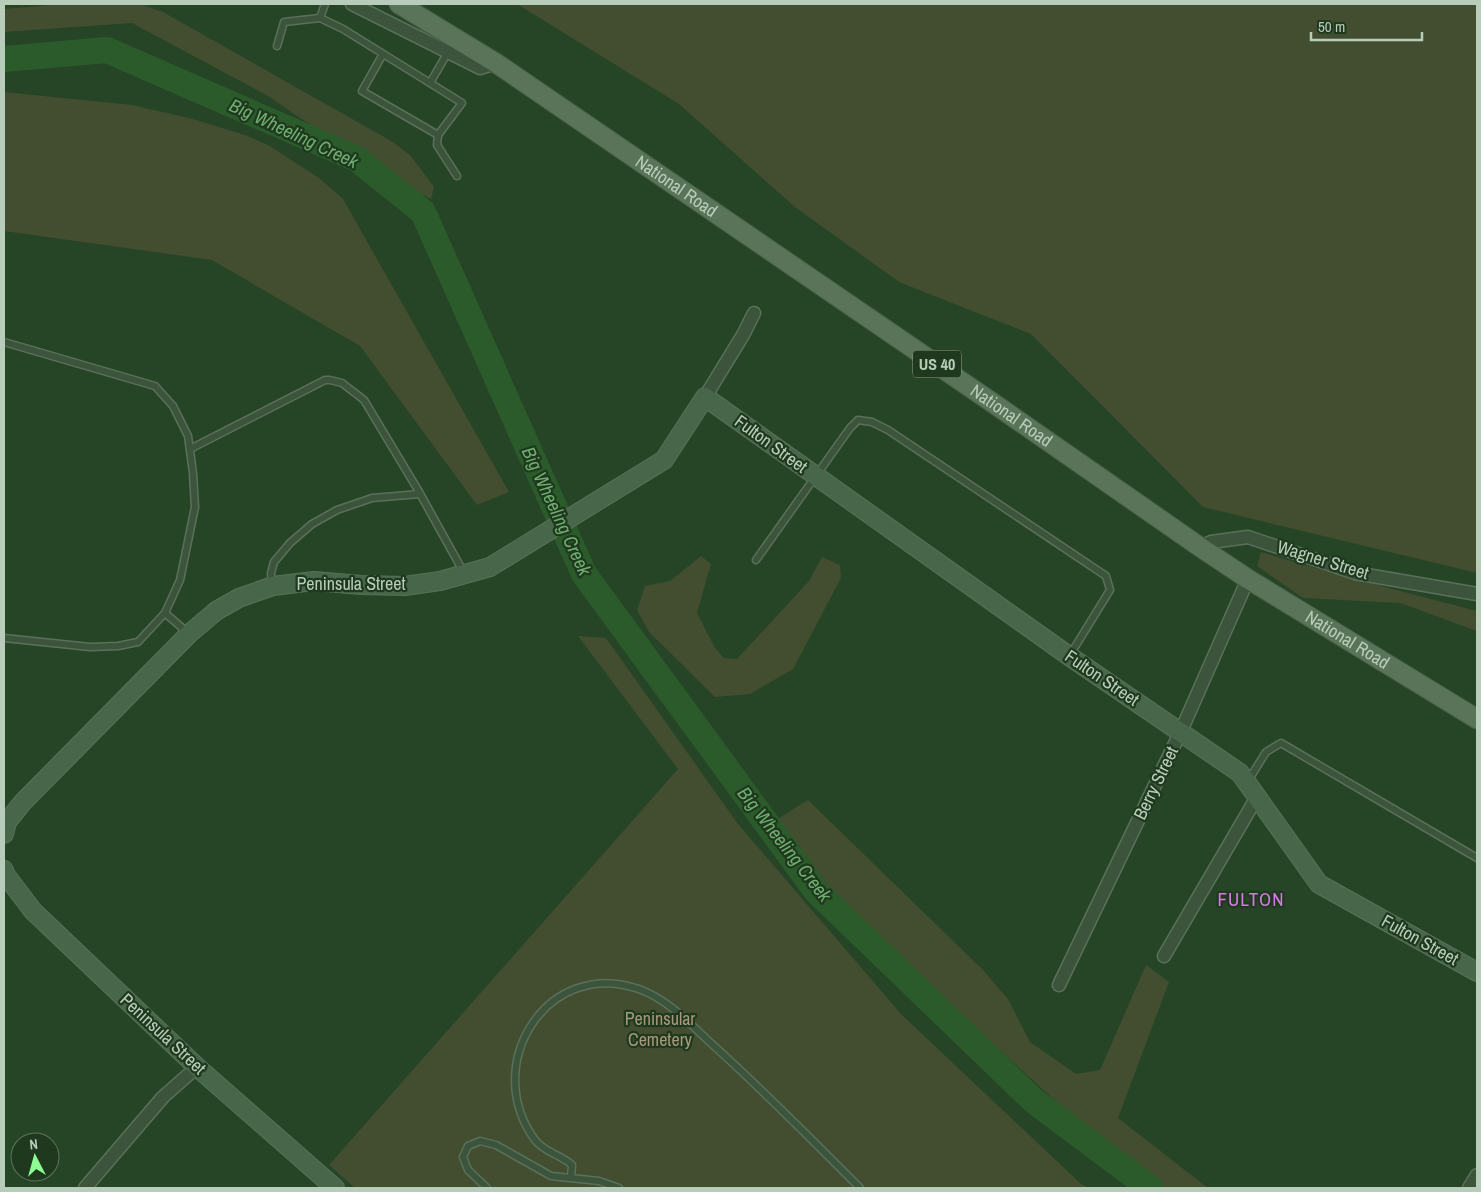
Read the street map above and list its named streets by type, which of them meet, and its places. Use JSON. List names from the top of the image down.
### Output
{
  "streets": {
    "main road": ["National Road", "US 40"],
    "street": [
      "Fulton Street",
      "Wagner Street",
      "Peninsula Street",
      "Berry Street"
    ]
  },
  "crossings": [
    ["National Road", "Wagner Street"],
    ["National Road", "Berry Street"],
    ["Fulton Street", "Peninsula Street"],
    ["Fulton Street", "Berry Street"]
  ],
  "districts": ["FULTON"],
  "water": ["Big Wheeling Creek"],
  "parks": ["Peninsular Cemetery"],
  "scale_bar": "50 m",
  "north": "top"
}
